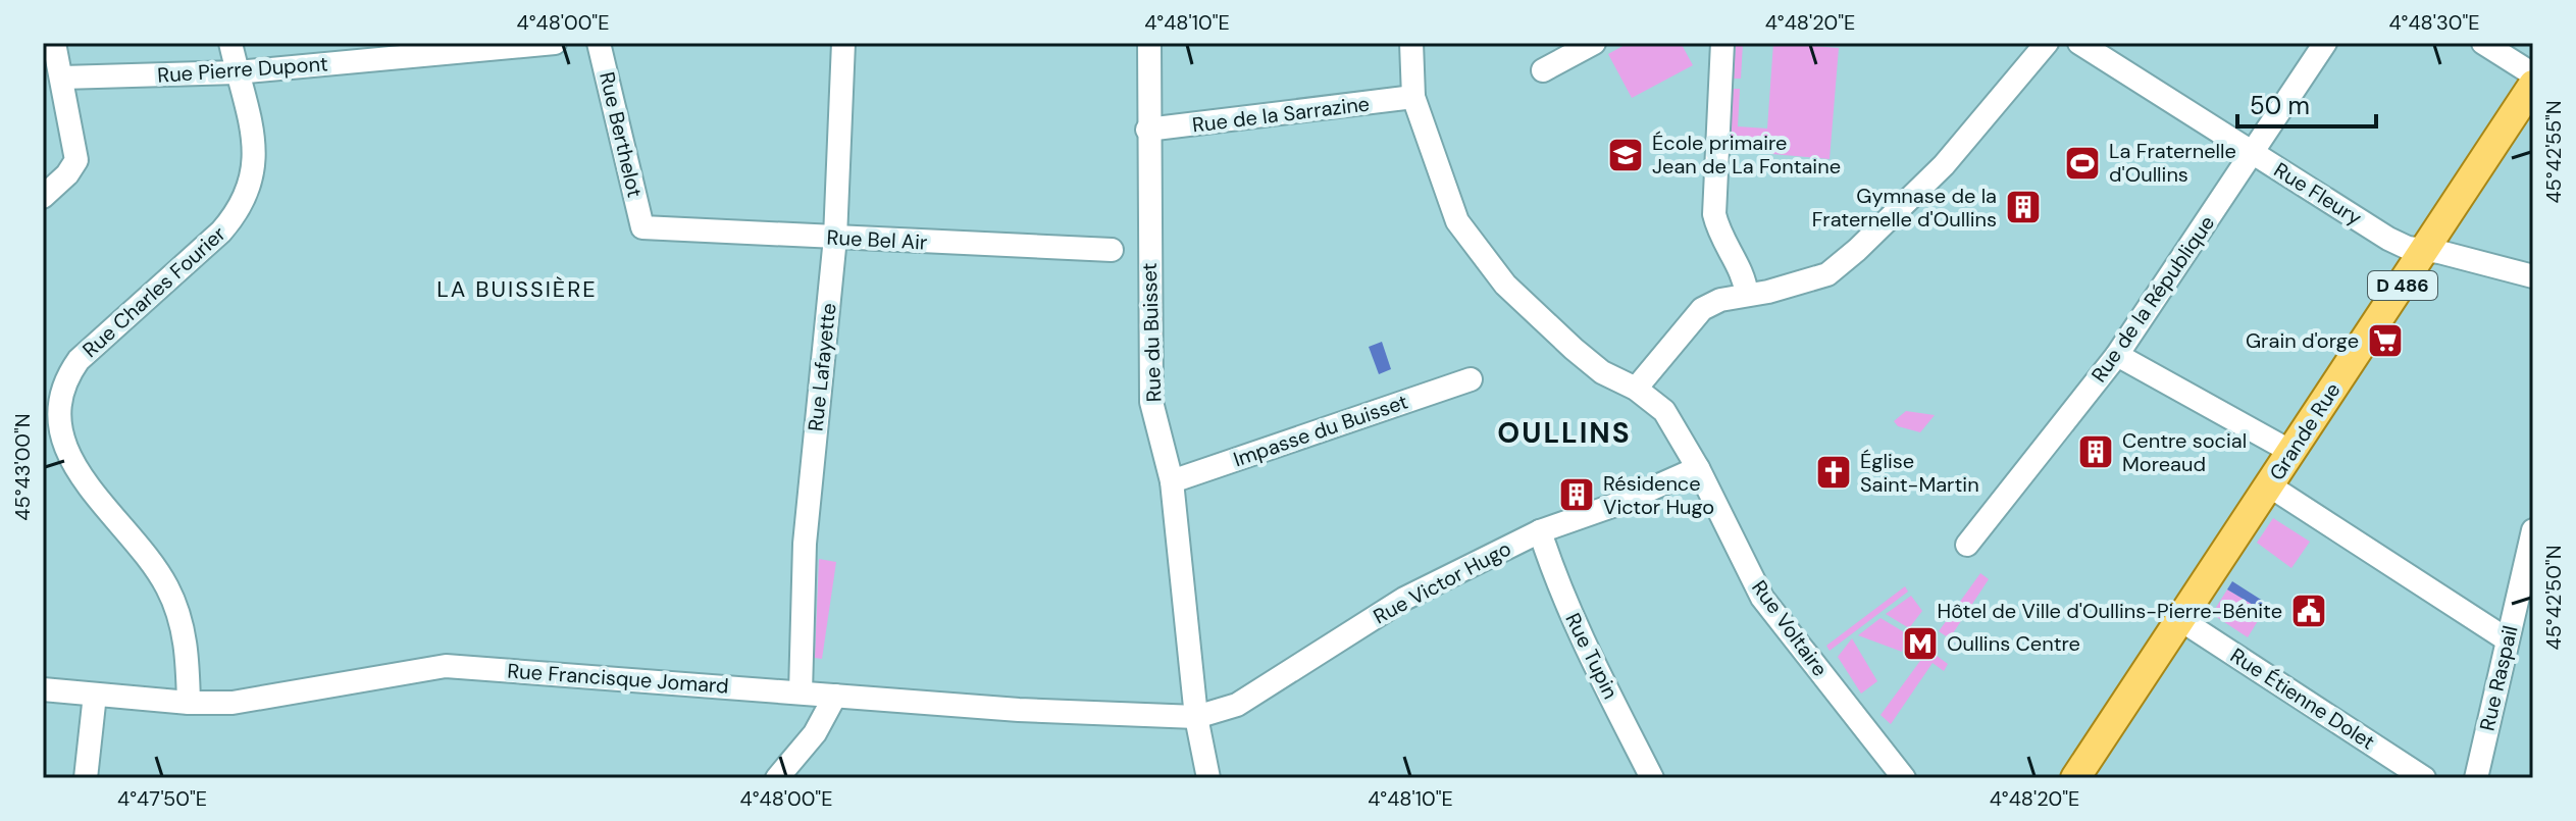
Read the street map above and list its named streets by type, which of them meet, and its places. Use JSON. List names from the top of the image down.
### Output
{
  "streets": {
    "main road": ["D 486", "Grande Rue"],
    "street": [
      "Rue Pierre Dupont",
      "Rue de la Sarrazine",
      "Rue Berthelot",
      "Rue Fleury",
      "Rue Bel Air",
      "Rue Charles Fourier",
      "Rue de la République",
      "Rue du Buisset",
      "Rue Lafayette",
      "Impasse du Buisset",
      "Rue Victor Hugo",
      "Rue Voltaire",
      "Rue Tupin",
      "Rue Francisque Jomard",
      "Rue Raspail",
      "Rue Étienne Dolet"
    ]
  },
  "crossings": [
    ["Rue Pierre Dupont", "Rue Charles Fourier"],
    ["Rue de la Sarrazine", "Rue du Buisset"],
    ["Rue de la Sarrazine", "Rue Voltaire"],
    ["Rue Berthelot", "Rue Bel Air"],
    ["Rue Fleury", "Rue de la République"],
    ["Rue Fleury", "Grande Rue"],
    ["Rue Bel Air", "Rue Lafayette"],
    ["Rue Charles Fourier", "Rue Francisque Jomard"],
    ["Rue du Buisset", "Impasse du Buisset"],
    ["Rue du Buisset", "Rue Victor Hugo"],
    ["Rue du Buisset", "Rue Francisque Jomard"],
    ["Rue Lafayette", "Rue Francisque Jomard"],
    ["Grande Rue", "Rue Étienne Dolet"],
    ["Rue Victor Hugo", "Rue Voltaire"],
    ["Rue Victor Hugo", "Rue Tupin"],
    ["Rue Victor Hugo", "Rue Francisque Jomard"]
  ],
  "districts": ["LA BUISSIÈRE", "OULLINS"],
  "places": {
    "school or university": ["École primaire Jean de La Fontaine"],
    "sports": ["La Fraternelle d'Oullins"],
    "building": ["Gymnase de la Fraternelle d'Oullins", "Centre social Moreaud", "Résidence Victor Hugo"],
    "supermarket": ["Grain d'orge"],
    "church": ["Église Saint-Martin"],
    "public building": ["Hôtel de Ville d'Oullins-Pierre-Bénite"],
    "metro station": ["Oullins Centre"]
  },
  "scale_bar": "50 m",
  "coordinates": [
    "4°48'00\"E",
    "4°48'10\"E",
    "4°48'20\"E",
    "4°48'30\"E",
    "45°42'55\"N",
    "45°43'00\"N",
    "45°42'50\"N",
    "4°47'50\"E"
  ]
}
